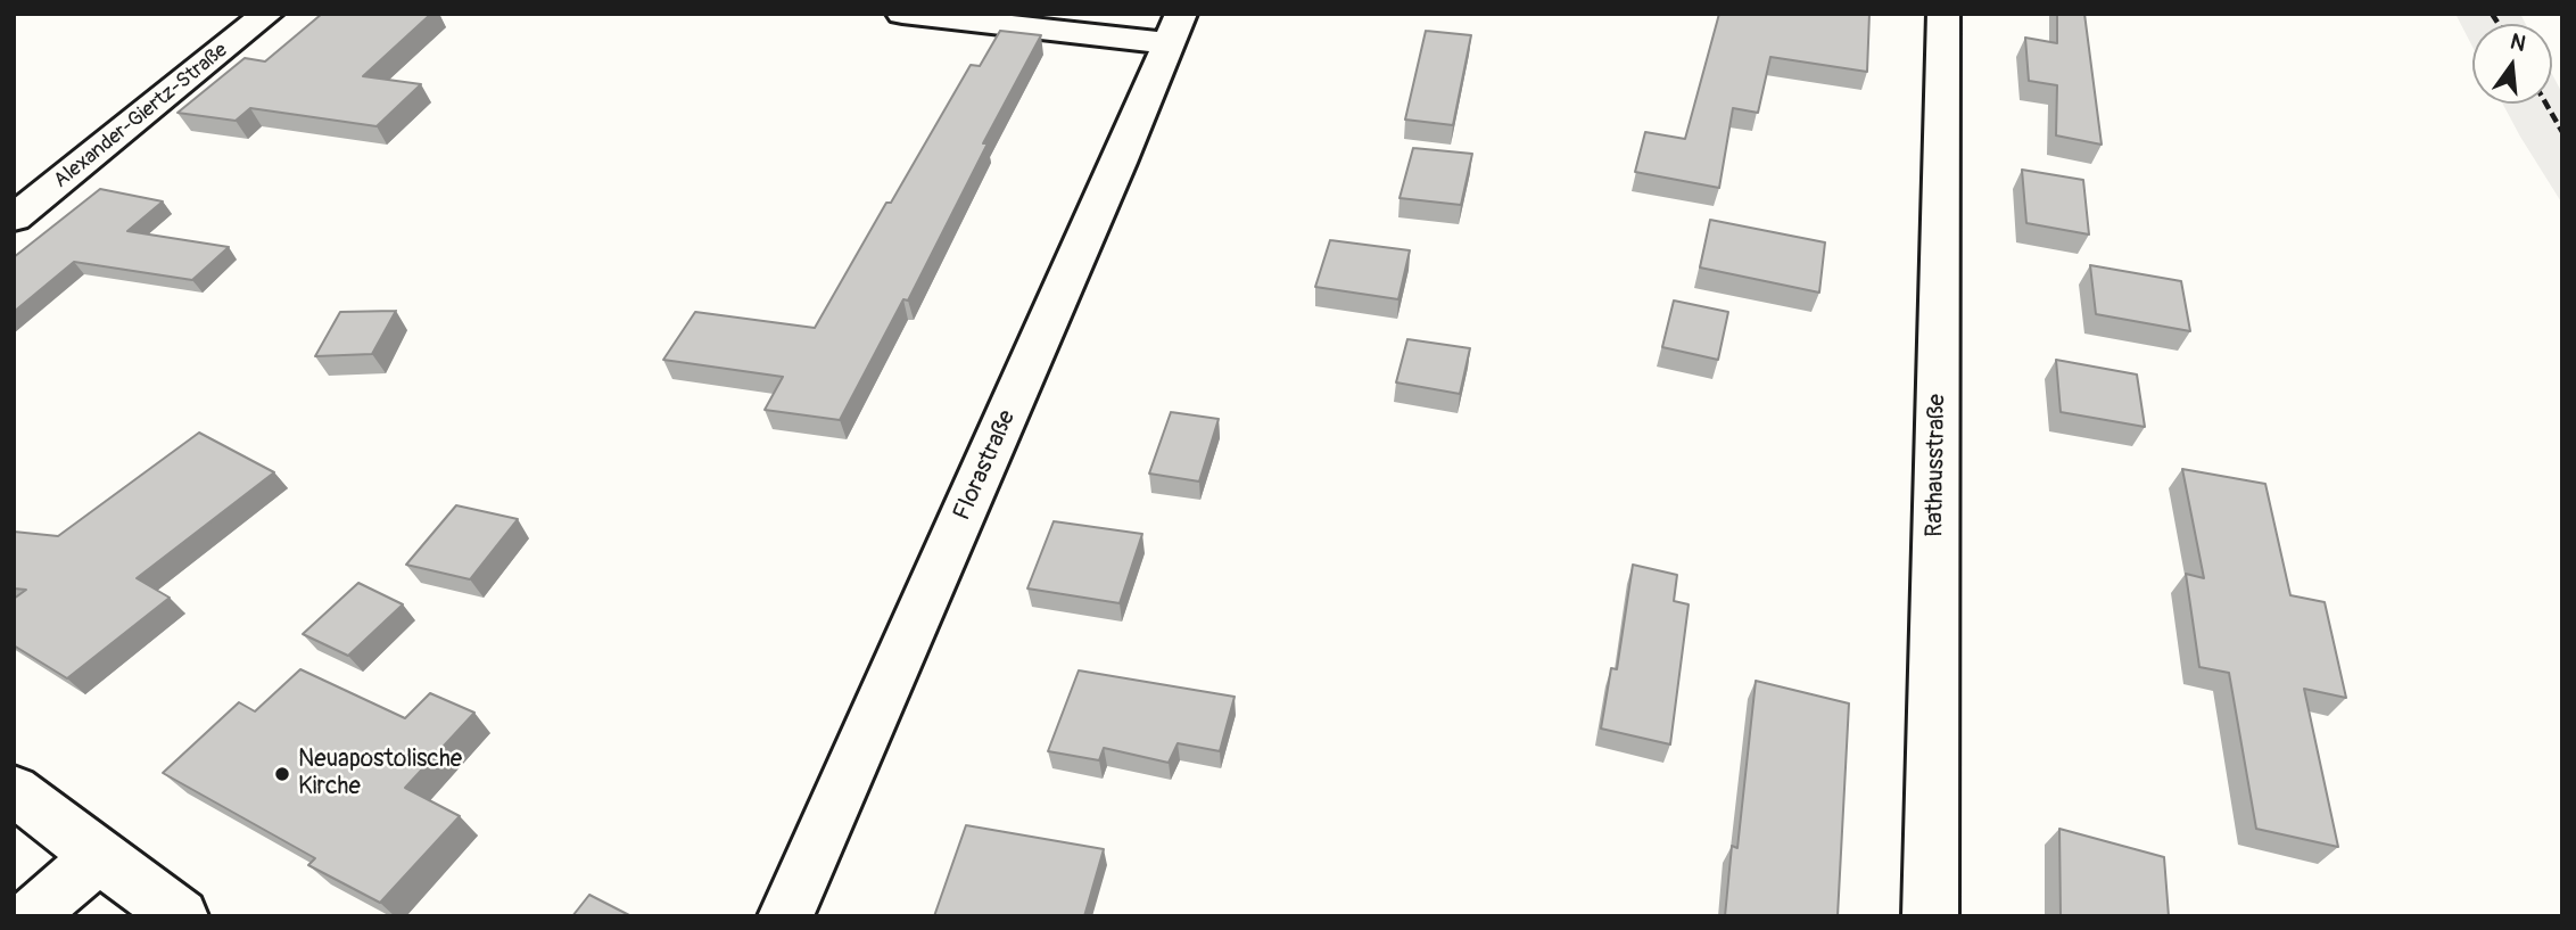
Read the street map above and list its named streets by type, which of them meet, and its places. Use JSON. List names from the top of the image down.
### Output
{
  "streets": {
    "street": ["Alexander-Giertz-Straße", "Florastraße", "Rathausstraße"]
  },
  "places": ["Neuapostolische Kirche"],
  "north": "top"
}
